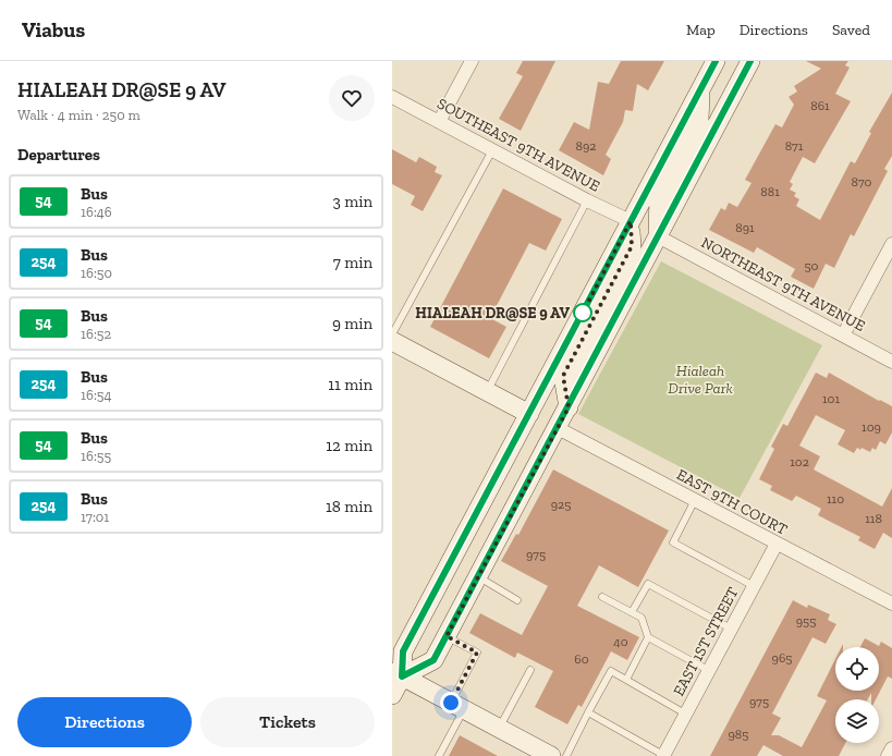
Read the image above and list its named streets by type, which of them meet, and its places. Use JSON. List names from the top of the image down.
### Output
{
  "streets": {
    "street": [
      "SOUTHEAST 9TH AVENUE",
      "NORTHEAST 9TH AVENUE",
      "EAST 9TH COURT",
      "EAST 1ST STREET"
    ]
  },
  "crossings": [
    ["EAST 9TH COURT", "EAST 1ST STREET"]
  ],
  "parks": ["Hialeah Drive Park"],
  "places": ["HIALEAH DR@SE 9 AV"],
  "lines": ["bus line 54"],
  "house_numbers": [
    "861",
    "892",
    "871",
    "870",
    "881",
    "891",
    "50",
    "101",
    "109",
    "102",
    "110",
    "925",
    "118",
    "975",
    "955",
    "40",
    "965",
    "60",
    "975",
    "985"
  ],
  "page": {
    "header": "Viabus",
    "nav": ["Map", "Directions", "Saved"],
    "heading": [
      ["HIALEAH DR@SE 9 AV", "Walk · 4 min · 250 m"],
      "Departures"
    ],
    "list": [
      {
        "mark": "54",
        "name": "Bus",
        "note": "16:46",
        "value": "3 min"
      },
      {
        "mark": "254",
        "name": "Bus",
        "note": "16:50",
        "value": "7 min"
      },
      {
        "mark": "54",
        "name": "Bus",
        "note": "16:52",
        "value": "9 min"
      },
      {
        "mark": "254",
        "name": "Bus",
        "note": "16:54",
        "value": "11 min"
      },
      {
        "mark": "54",
        "name": "Bus",
        "note": "16:55",
        "value": "12 min"
      },
      {
        "mark": "254",
        "name": "Bus",
        "note": "17:01",
        "value": "18 min"
      }
    ],
    "buttons": ["Directions", "Tickets"]
  }
}
